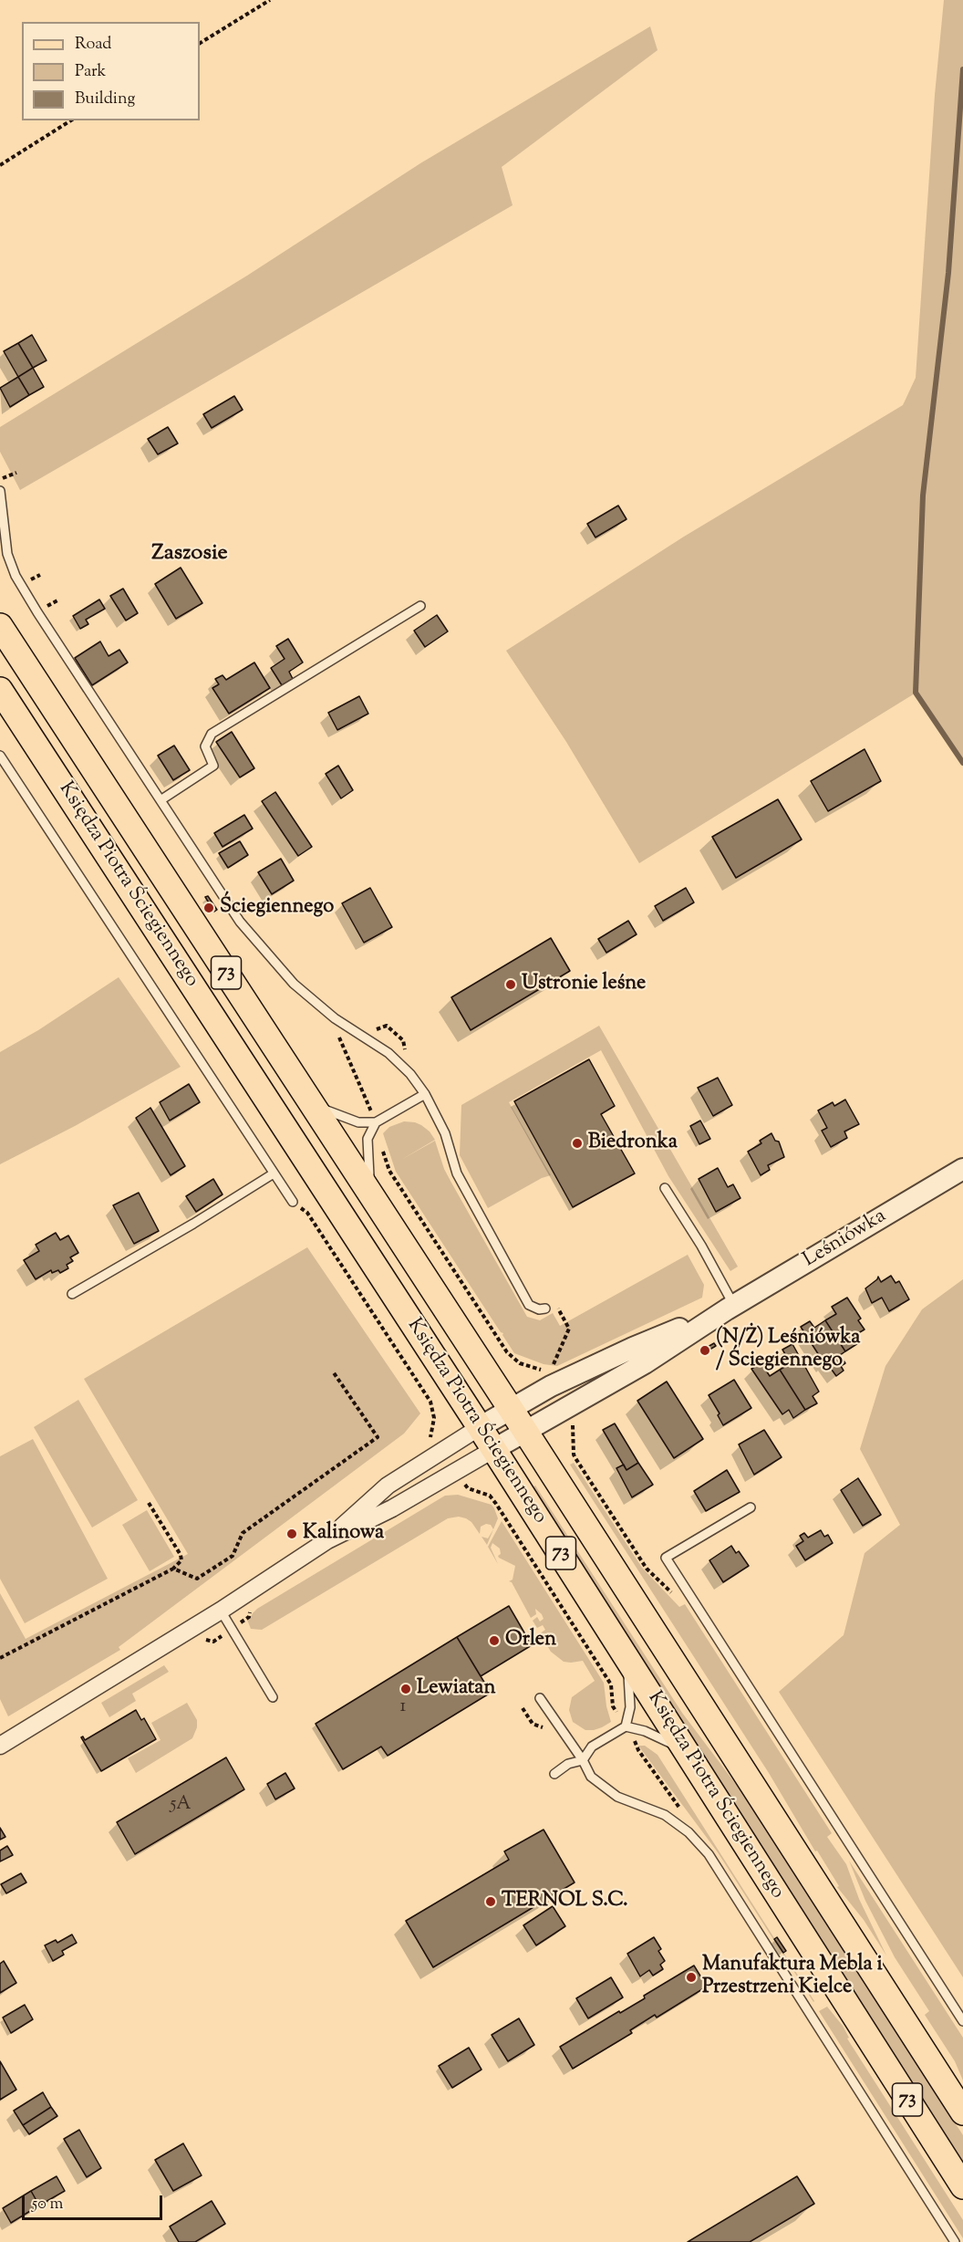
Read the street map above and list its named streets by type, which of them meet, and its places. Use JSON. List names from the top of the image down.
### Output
{
  "streets": {
    "main road": ["Księdza Piotra Ściegiennego", "73"],
    "street": ["Leśniówka"]
  },
  "crossings": [
    ["Księdza Piotra Ściegiennego", "Leśniówka"]
  ],
  "districts": ["Zaszosie"],
  "places": [
    "Ściegiennego",
    "Ustronie leśne",
    "Biedronka",
    "(N/Ż) Leśniówka / Ściegiennego",
    "Kalinowa",
    "Orlen",
    "Lewiatan",
    "TERNOL S.C.",
    "Manufaktura Mebla i Przestrzeni Kielce"
  ],
  "house_numbers": ["1", "5A"],
  "legend": ["Road", "Park", "Building"],
  "scale_bar": "50 m"
}
